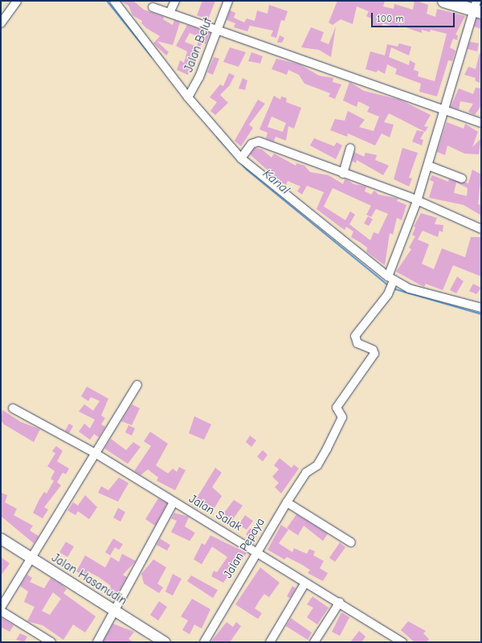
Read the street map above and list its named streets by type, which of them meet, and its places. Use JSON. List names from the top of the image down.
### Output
{
  "streets": {
    "main road": ["Jalan Hasanudin"],
    "street": ["Jalan Belut", "Jalan Salak", "Jalan Pepaya"]
  },
  "crossings": [
    ["Jalan Salak", "Jalan Pepaya"]
  ],
  "water": ["Kanal"],
  "scale_bar": "100 m"
}
